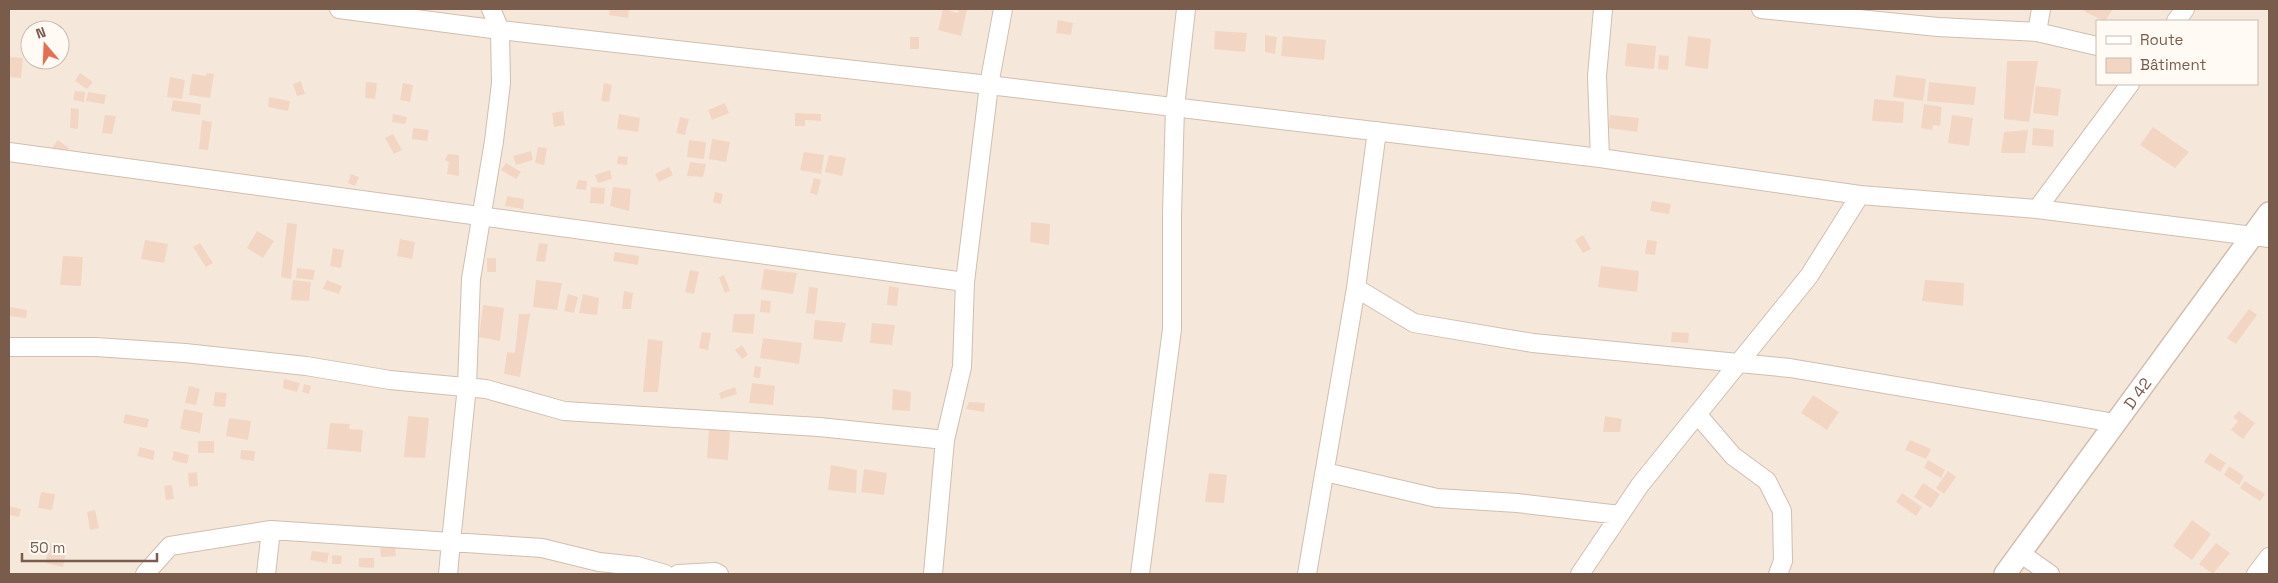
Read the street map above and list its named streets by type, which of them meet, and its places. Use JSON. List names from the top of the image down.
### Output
{
  "streets": {
    "street": ["D 42"]
  },
  "legend": ["Route", "Bâtiment"],
  "scale_bar": "50 m",
  "north": "top"
}
